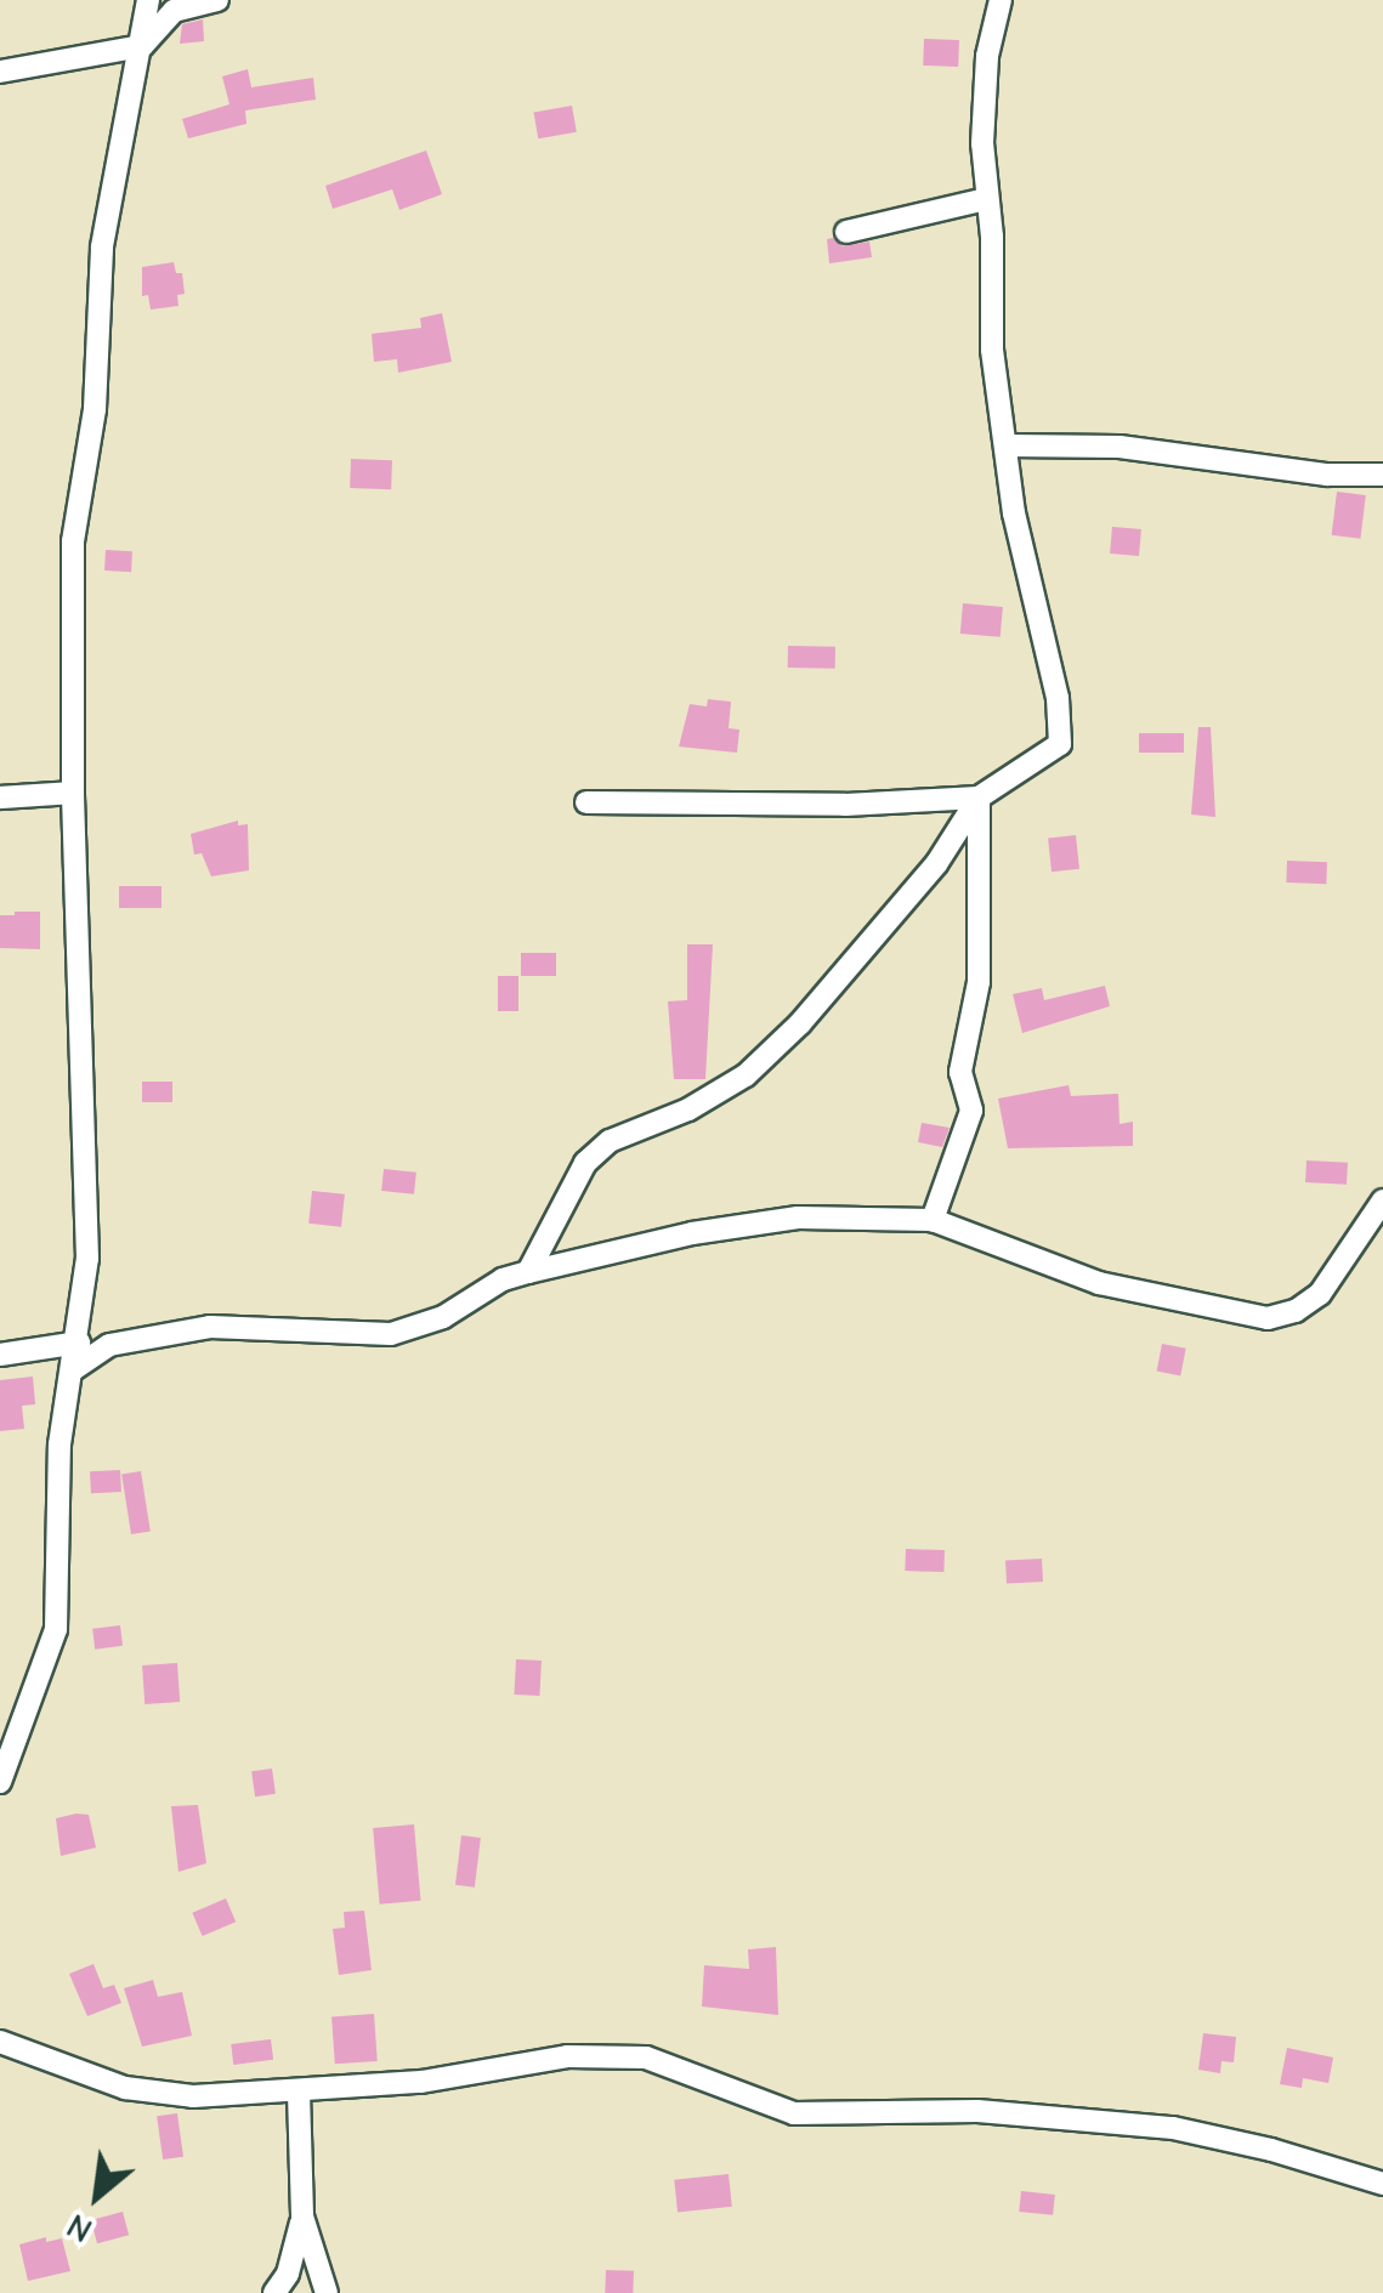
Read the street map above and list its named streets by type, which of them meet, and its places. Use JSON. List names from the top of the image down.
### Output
{
  "north": "bottom left"
}
